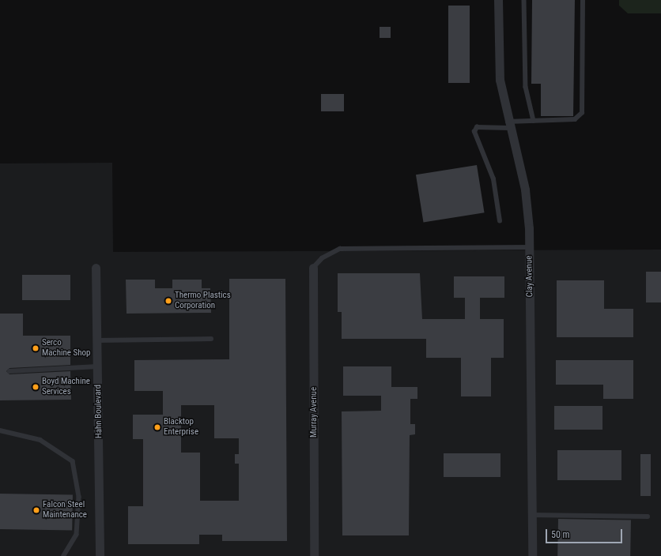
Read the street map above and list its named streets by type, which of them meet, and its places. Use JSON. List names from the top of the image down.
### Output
{
  "streets": {
    "street": ["Clay Avenue", "Hahn Boulevard", "Murray Avenue"]
  },
  "places": [
    "Thermo Plastics Corporation",
    "Serco Machine Shop",
    "Boyd Machine Services",
    "Blacktop Enterprise",
    "Falcon Steel Maintenance"
  ],
  "scale_bar": "50 m"
}
